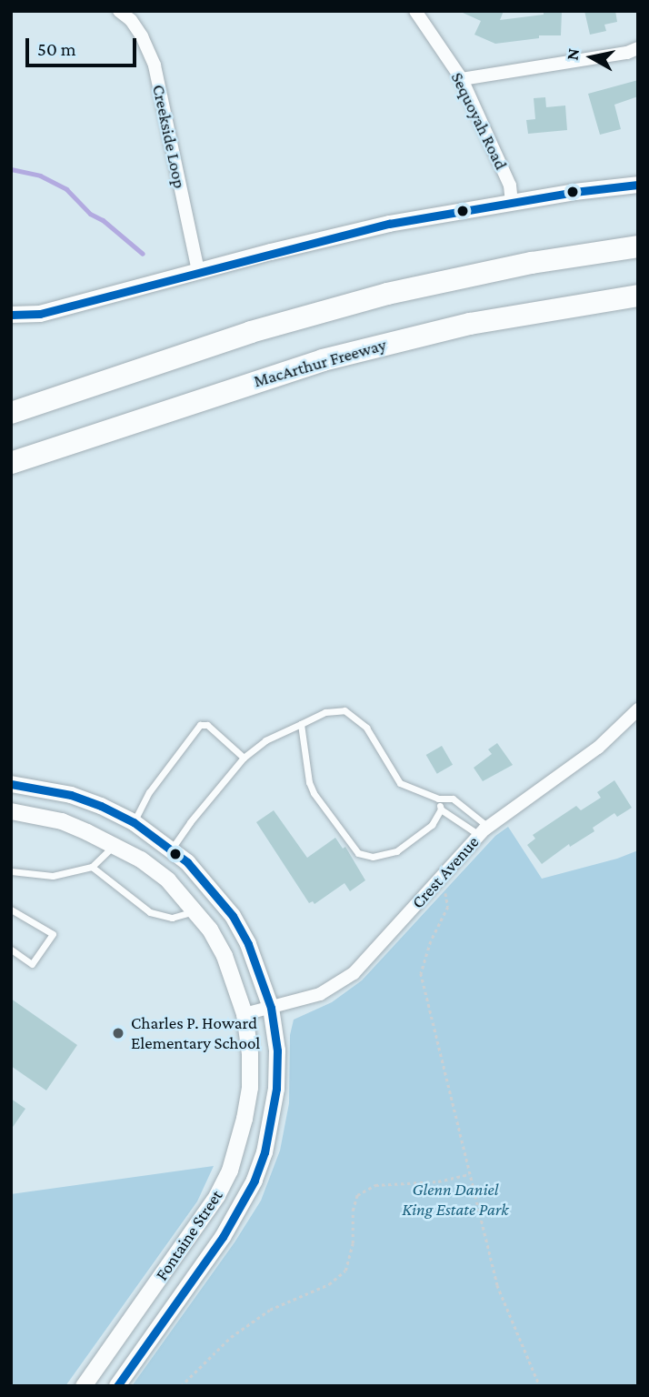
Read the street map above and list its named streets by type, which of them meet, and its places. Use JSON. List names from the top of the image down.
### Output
{
  "streets": {
    "highway": ["MacArthur Freeway"],
    "street": [
      "Sequoyah Road",
      "Creekside Loop",
      "Crest Avenue",
      "Fontaine Street"
    ]
  },
  "crossings": [
    ["Crest Avenue", "Fontaine Street"]
  ],
  "parks": ["Glenn Daniel King Estate Park"],
  "places": ["Charles P. Howard Elementary School"],
  "scale_bar": "50 m",
  "north": "left"
}
